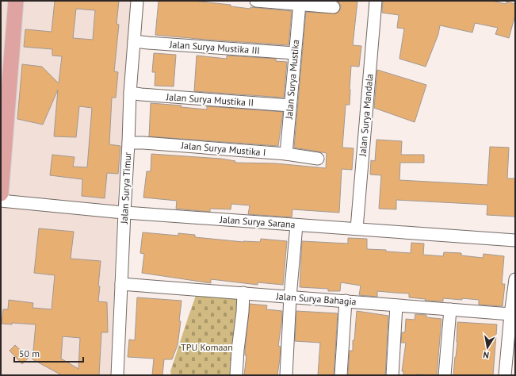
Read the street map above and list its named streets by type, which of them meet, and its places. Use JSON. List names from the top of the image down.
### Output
{
  "streets": {
    "street": [
      "Jalan Surya Mustika III",
      "Jalan Surya Mustika",
      "Jalan Surya Mustika II",
      "Jalan Surya Mandala",
      "Jalan Surya Mustika I",
      "Jalan Surya Timur",
      "Jalan Surya Sarana",
      "Jalan Surya Bahagia"
    ]
  },
  "crossings": [
    ["Jalan Surya Mustika III", "Jalan Surya Mustika"],
    ["Jalan Surya Mustika III", "Jalan Surya Timur"],
    ["Jalan Surya Mustika", "Jalan Surya Mustika II"],
    ["Jalan Surya Mustika", "Jalan Surya Mustika I"],
    ["Jalan Surya Mustika II", "Jalan Surya Timur"],
    ["Jalan Surya Mandala", "Jalan Surya Sarana"],
    ["Jalan Surya Mustika I", "Jalan Surya Timur"],
    ["Jalan Surya Timur", "Jalan Surya Sarana"],
    ["Jalan Surya Timur", "Jalan Surya Bahagia"]
  ],
  "parks": ["TPU Komaan"],
  "scale_bar": "50 m",
  "north": "bottom"
}
